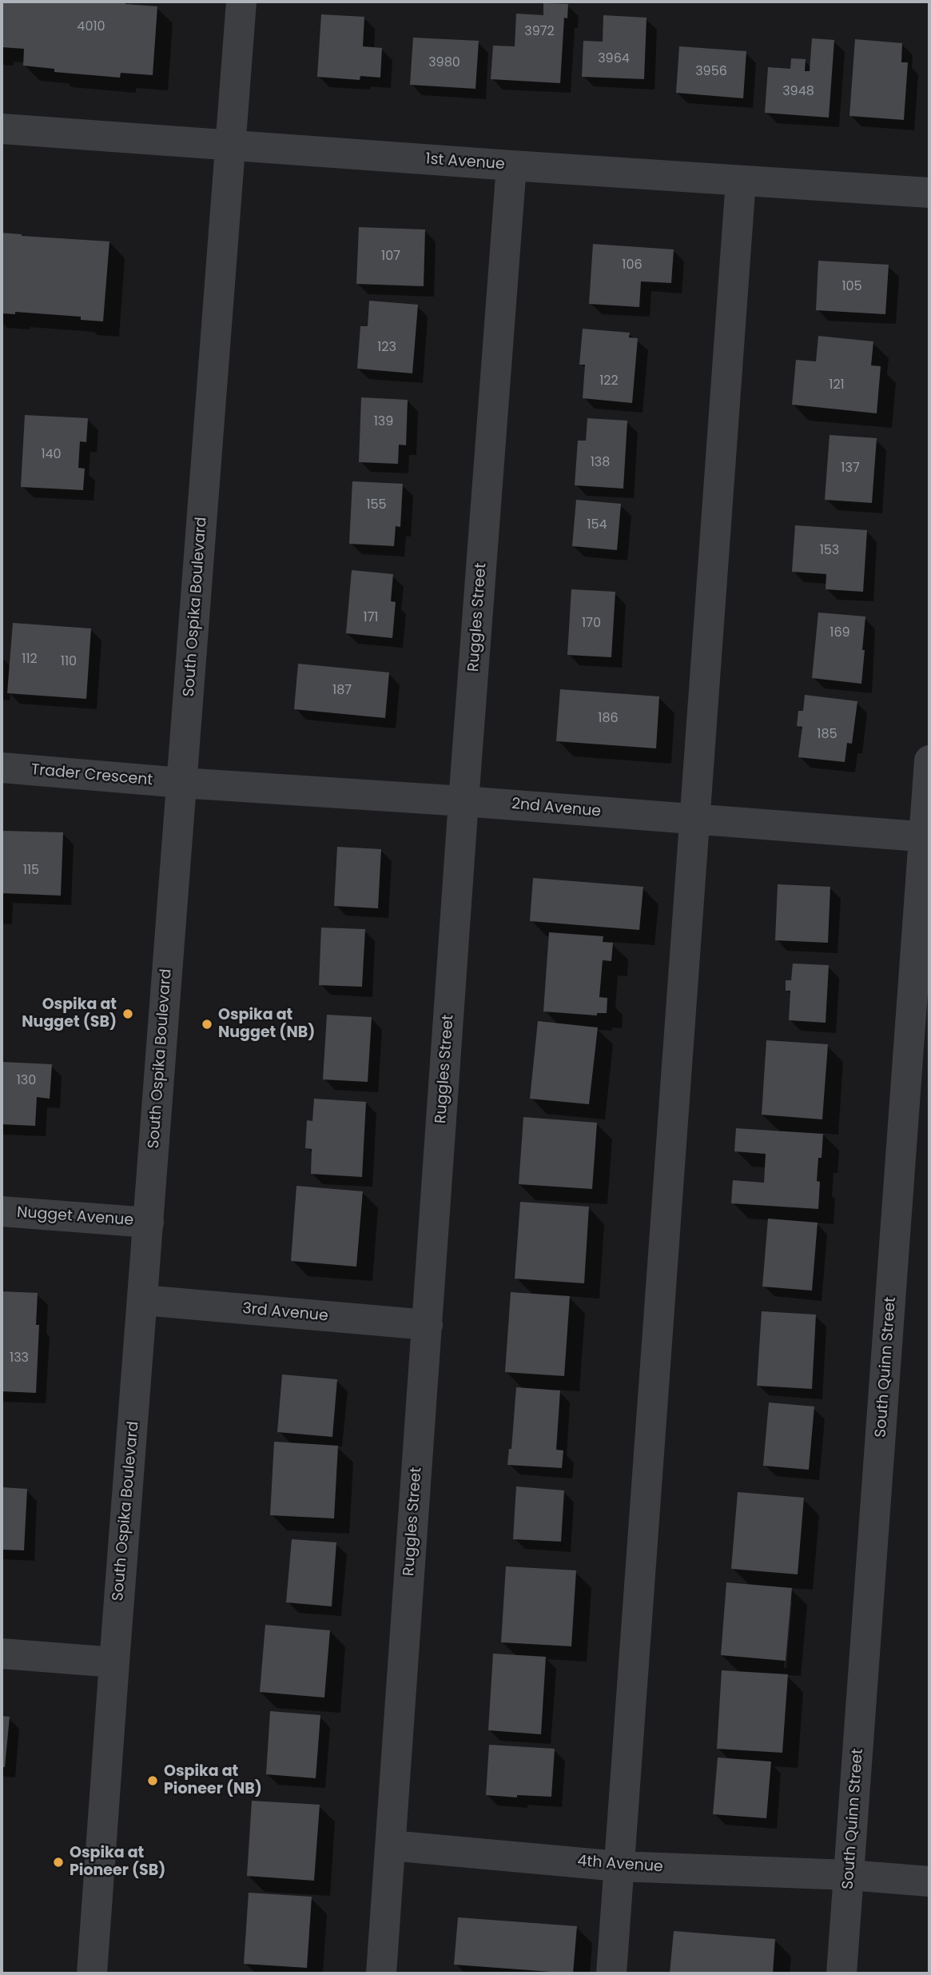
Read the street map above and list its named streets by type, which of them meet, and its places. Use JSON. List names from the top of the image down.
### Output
{
  "streets": {
    "street": [
      "1st Avenue",
      "South Ospika Boulevard",
      "Ruggles Street",
      "Trader Crescent",
      "2nd Avenue",
      "Nugget Avenue",
      "3rd Avenue",
      "South Quinn Street",
      "4th Avenue"
    ]
  },
  "crossings": [
    ["1st Avenue", "South Ospika Boulevard"],
    ["1st Avenue", "Ruggles Street"],
    ["South Ospika Boulevard", "Trader Crescent"],
    ["South Ospika Boulevard", "2nd Avenue"],
    ["South Ospika Boulevard", "Nugget Avenue"],
    ["South Ospika Boulevard", "3rd Avenue"],
    ["Ruggles Street", "2nd Avenue"],
    ["Ruggles Street", "3rd Avenue"],
    ["Ruggles Street", "4th Avenue"],
    ["Trader Crescent", "2nd Avenue"],
    ["2nd Avenue", "South Quinn Street"],
    ["South Quinn Street", "4th Avenue"]
  ],
  "places": [
    "Ospika at Nugget (SB)",
    "Ospika at Nugget (NB)",
    "Ospika at Pioneer (NB)",
    "Ospika at Pioneer (SB)"
  ],
  "house_numbers": [
    "4010",
    "3972",
    "3964",
    "3980",
    "3956",
    "3948",
    "107",
    "106",
    "105",
    "123",
    "122",
    "121",
    "139",
    "140",
    "138",
    "137",
    "155",
    "154",
    "153",
    "171",
    "170",
    "169",
    "112",
    "110",
    "187",
    "186",
    "185",
    "115",
    "130",
    "133"
  ]
}
